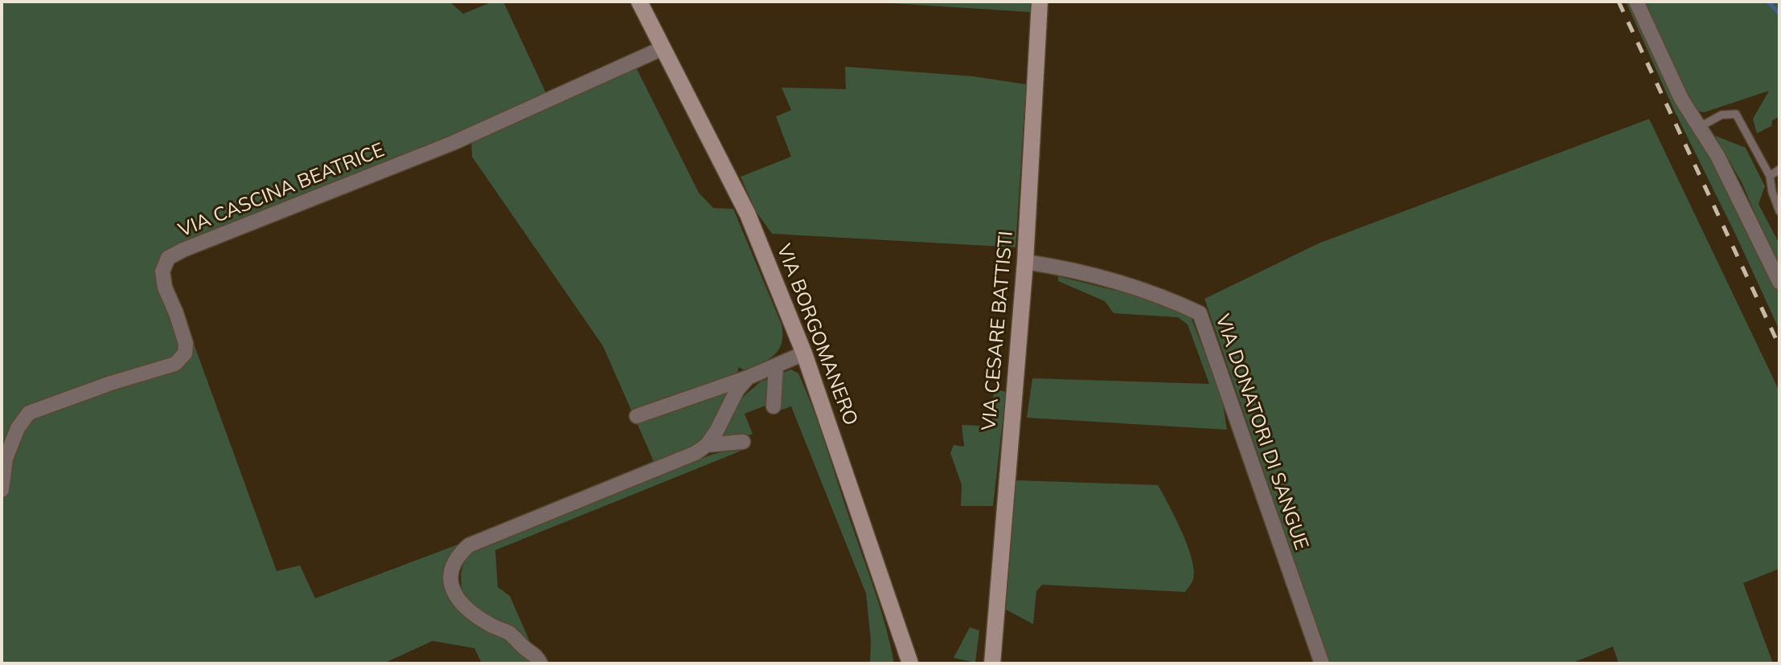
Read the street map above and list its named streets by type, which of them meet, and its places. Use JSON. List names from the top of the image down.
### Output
{
  "streets": {
    "main road": ["VIA CESARE BATTISTI", "VIA BORGOMANERO"],
    "street": ["VIA CASCINA BEATRICE", "VIA DONATORI DI SANGUE"]
  },
  "crossings": [
    ["VIA CASCINA BEATRICE", "VIA BORGOMANERO"],
    ["VIA CESARE BATTISTI", "VIA DONATORI DI SANGUE"]
  ]
}
